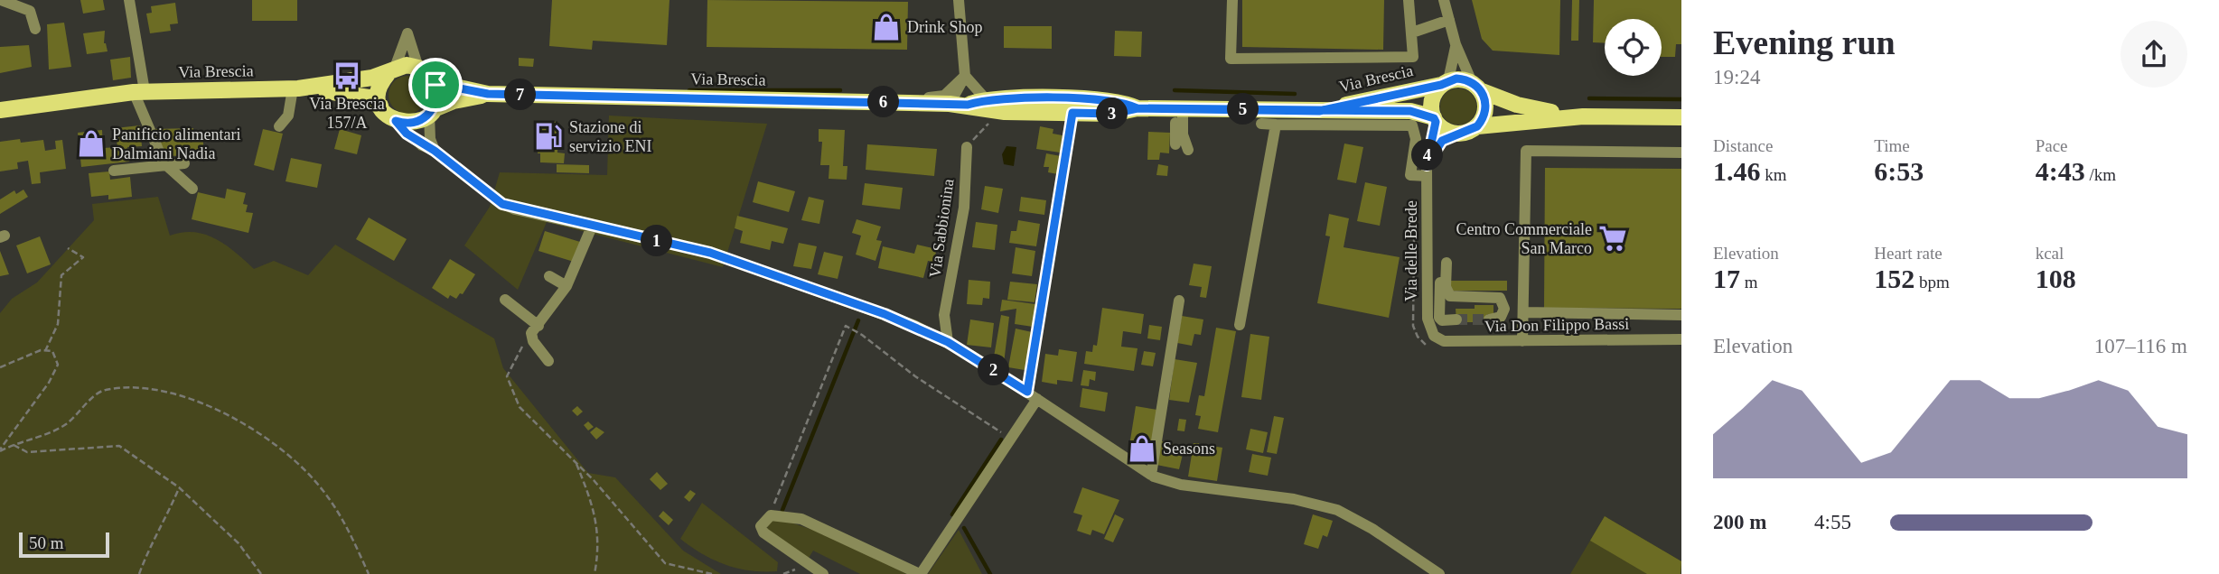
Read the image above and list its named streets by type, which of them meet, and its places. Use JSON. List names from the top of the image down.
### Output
{
  "streets": {
    "main road": ["Via Brescia"],
    "street": ["Via Sabbionina", "Via delle Brede", "Via Don Filippo Bassi"]
  },
  "crossings": [
    ["Via Brescia", "Via delle Brede"],
    ["Via delle Brede", "Via Don Filippo Bassi"]
  ],
  "places": {
    "shop": ["Drink Shop", "Panificio alimentari Dalmiani Nadia", "Seasons"],
    "bus stop": ["Via Brescia 157/A"],
    "fuel station": ["Stazione di servizio ENI"],
    "supermarket": ["Centro Commerciale San Marco"]
  },
  "scale_bar": "50 m",
  "page": {
    "heading": ["Evening run", "19:24"],
    "pins": [
      "7",
      "6",
      "5",
      "3",
      "4",
      "1",
      "2"
    ],
    "stats": [
      ["Distance", "1.46 km"],
      ["Time", "6:53"],
      ["Pace", "4:43 /km"],
      ["Elevation", "17 m"],
      ["Heart rate", "152 bpm"],
      ["kcal", "108"]
    ],
    "chart": ["Elevation", "107–116 m"],
    "list": [
      {
        "name": "200 m",
        "note": "4:55"
      }
    ],
    "scale": "50 m"
  }
}
